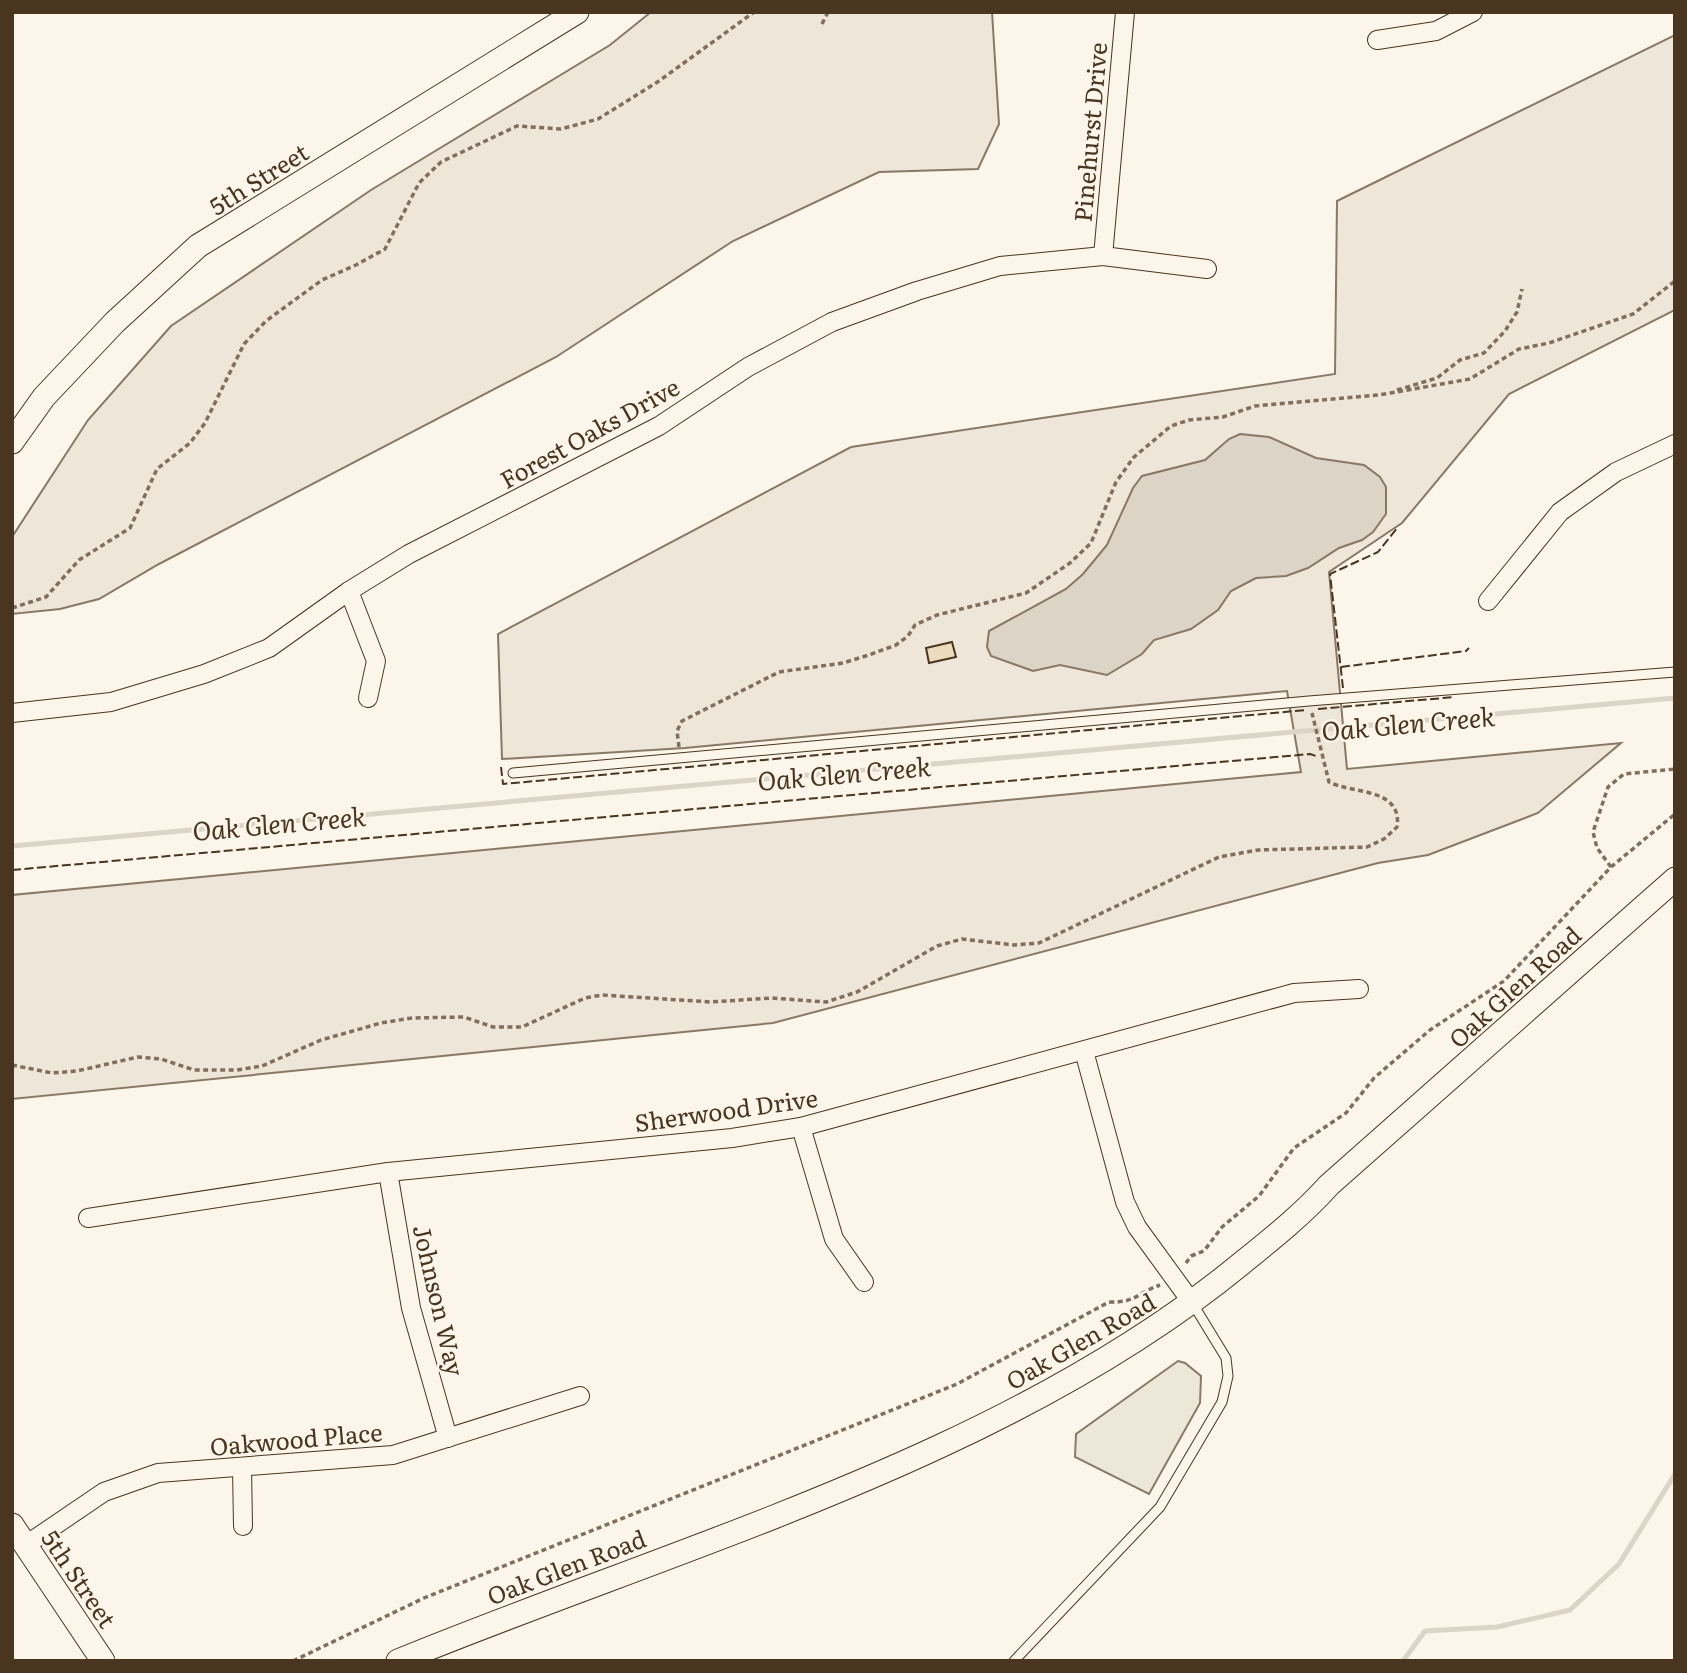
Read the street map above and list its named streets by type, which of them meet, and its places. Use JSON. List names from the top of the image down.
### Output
{
  "streets": {
    "main road": ["5th Street", "Oak Glen Road"],
    "street": [
      "Pinehurst Drive",
      "Forest Oaks Drive",
      "Sherwood Drive",
      "Johnson Way",
      "Oakwood Place"
    ]
  },
  "crossings": [
    ["Pinehurst Drive", "Forest Oaks Drive"],
    ["5th Street", "Oakwood Place"],
    ["Sherwood Drive", "Johnson Way"],
    ["Johnson Way", "Oakwood Place"]
  ],
  "water": ["Oak Glen Creek"]
}
